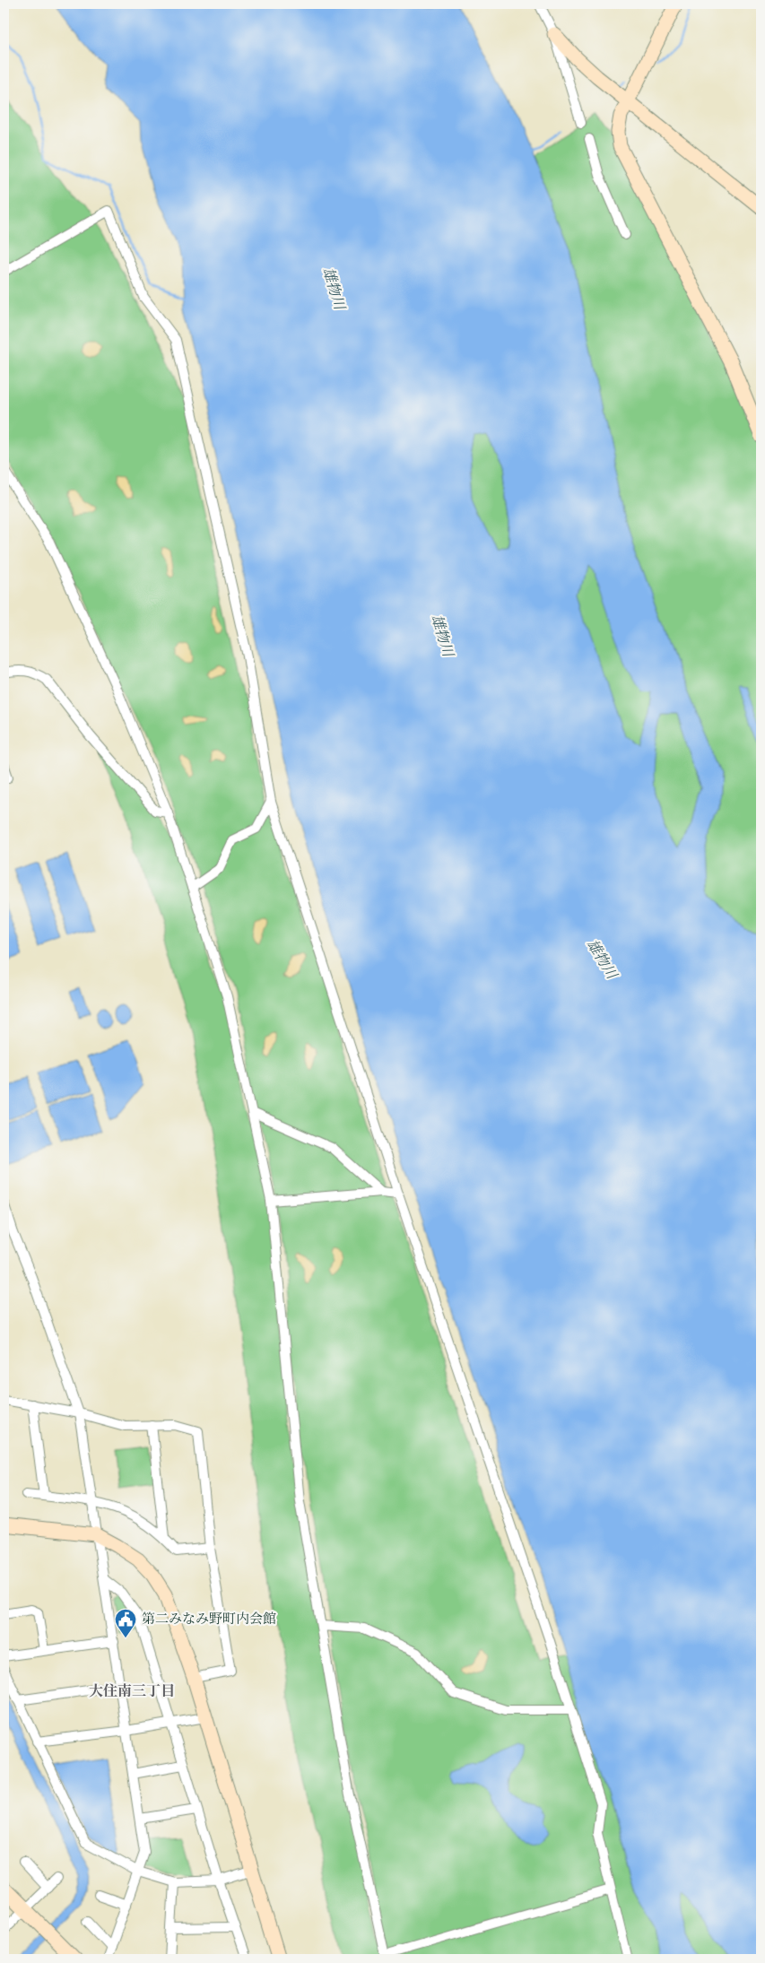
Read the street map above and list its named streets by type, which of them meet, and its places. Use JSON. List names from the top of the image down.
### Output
{
  "districts": ["大住南三丁目"],
  "water": ["雄物川"],
  "places": {
    "public building": ["第二みなみ野町内会館"]
  }
}
